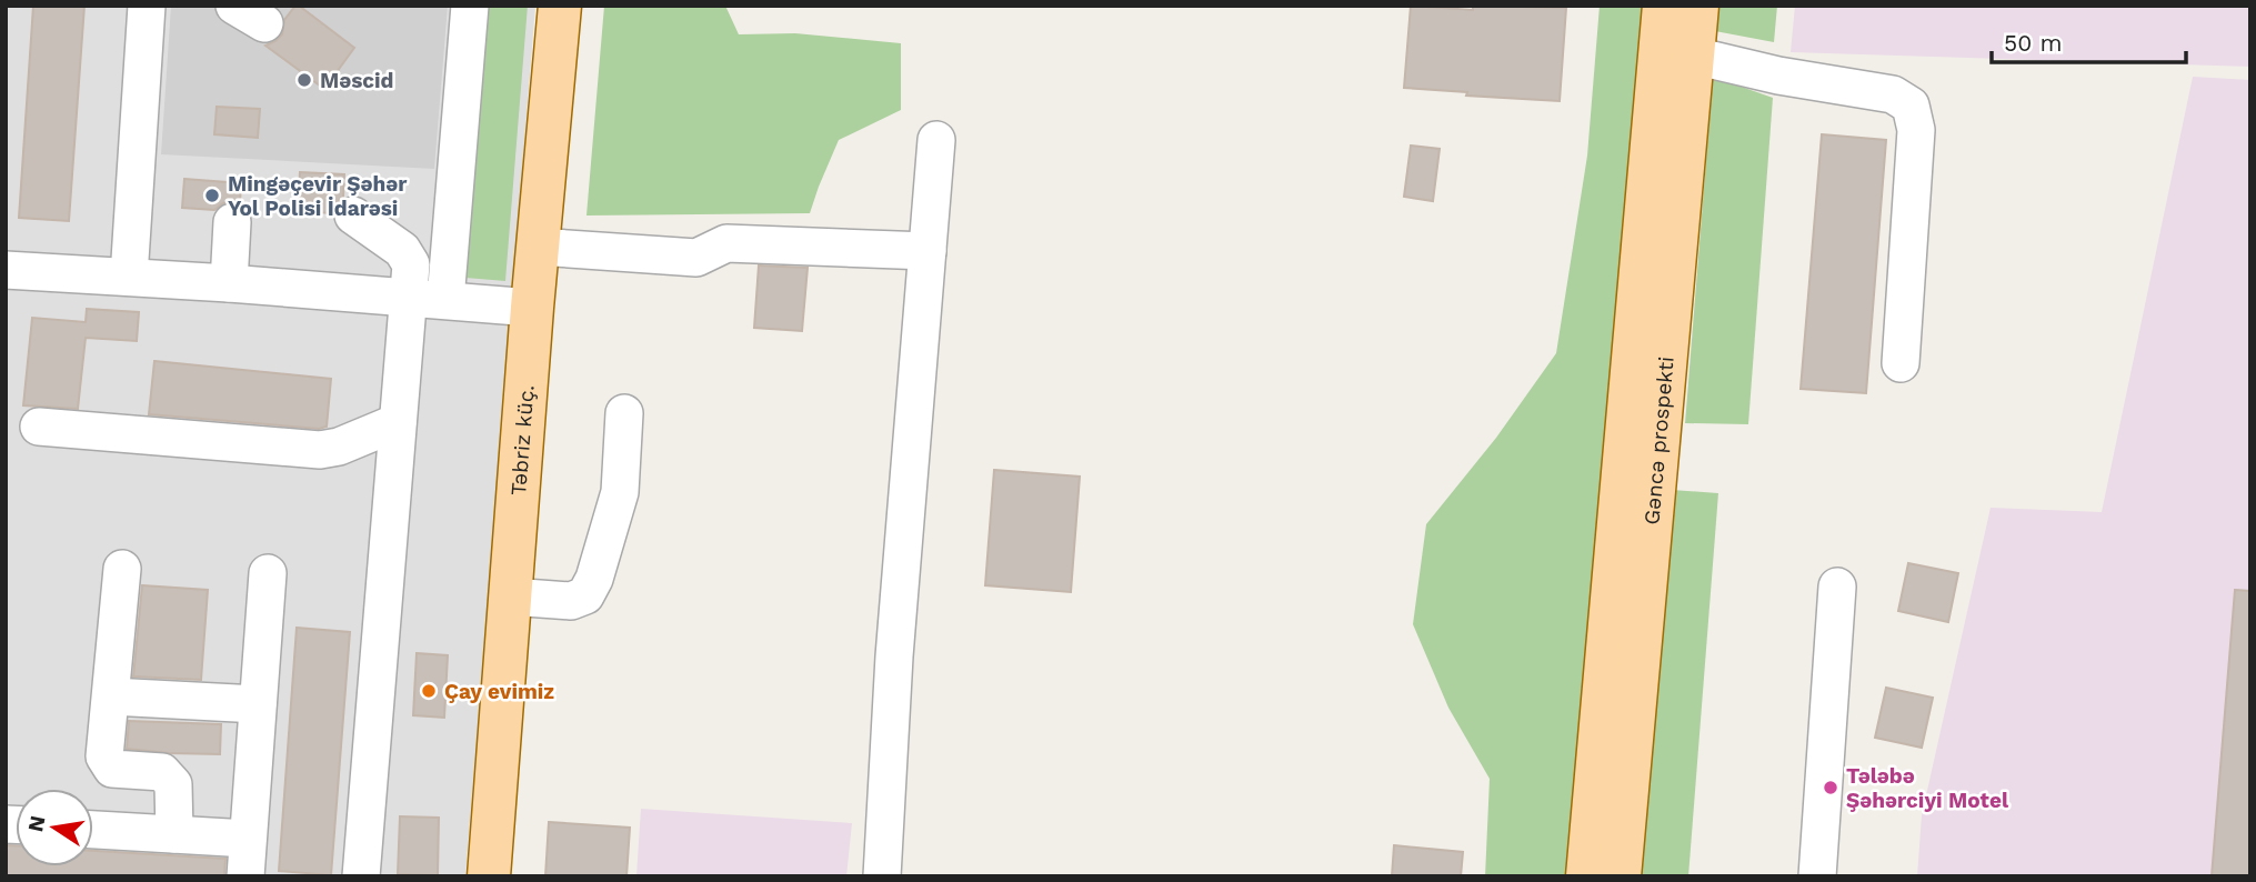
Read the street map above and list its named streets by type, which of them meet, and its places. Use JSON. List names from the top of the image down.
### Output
{
  "streets": {
    "main road": ["Təbriz küç.", "Gəncə prospekti"]
  },
  "places": [
    "Məscid",
    "Mingəçevir Şəhər Yol Polisi İdarəsi",
    "Çay evimiz",
    "Tələbə Şəhərciyi Motel"
  ],
  "scale_bar": "50 m",
  "north": "left"
}
